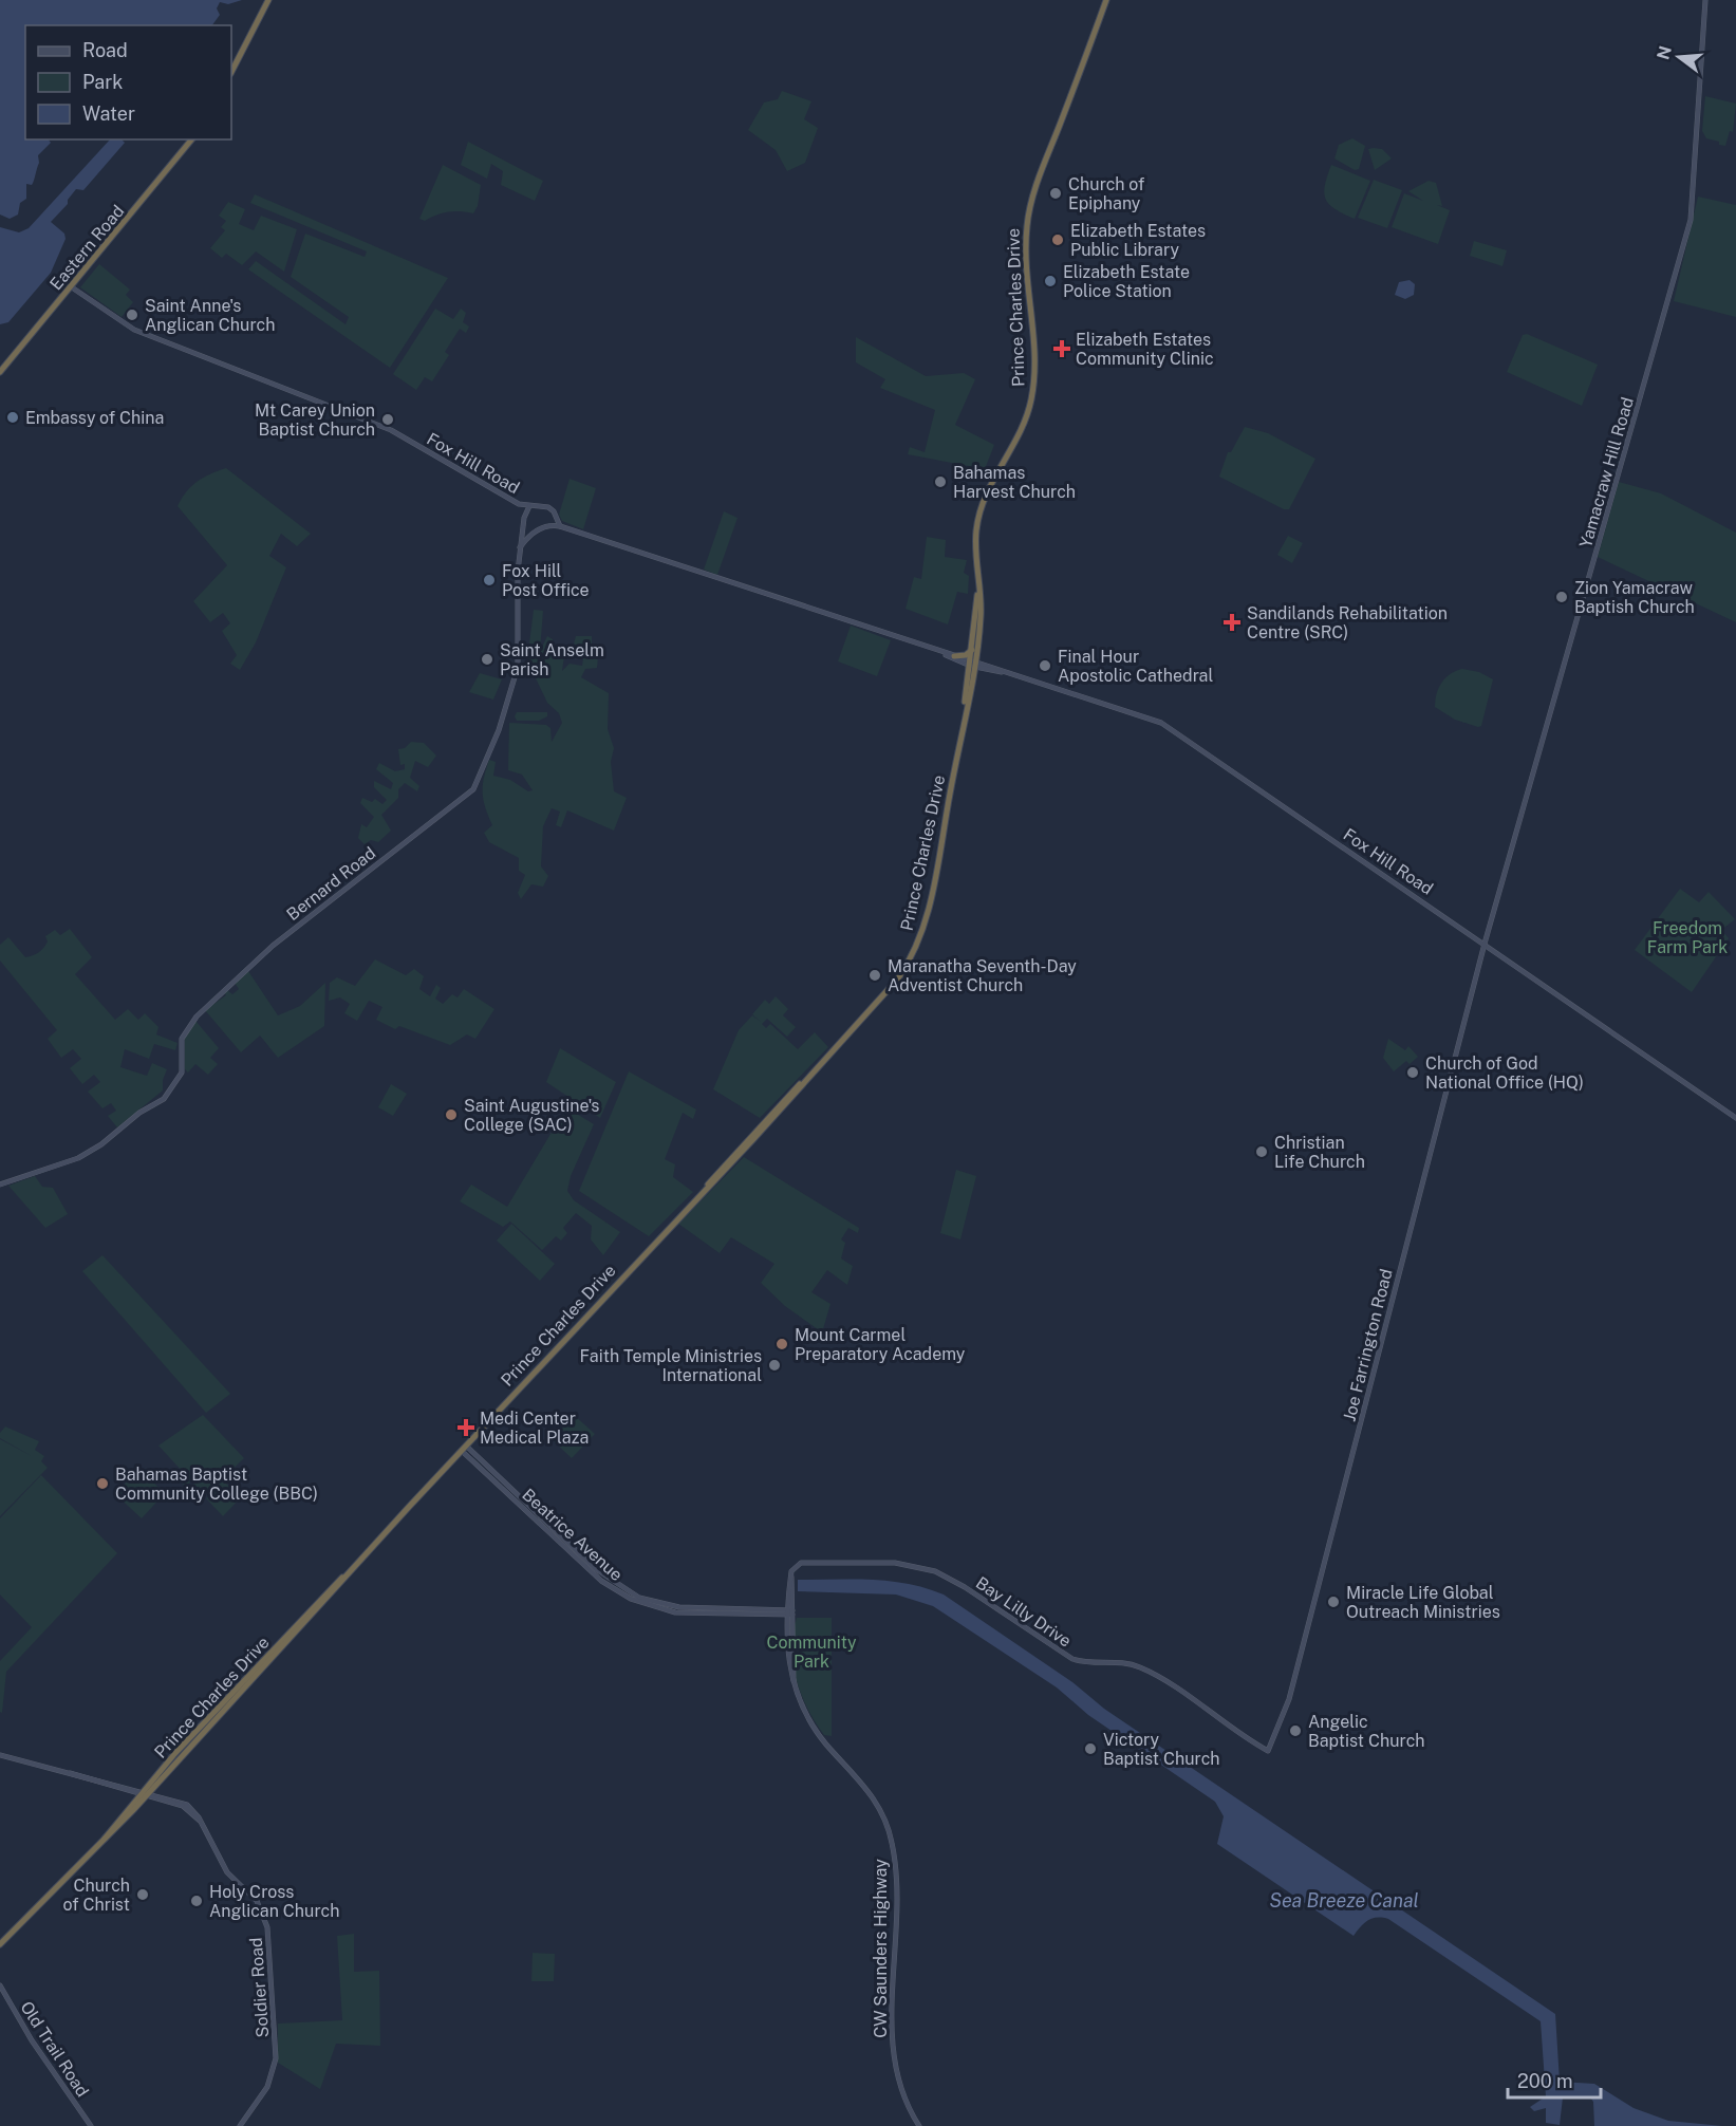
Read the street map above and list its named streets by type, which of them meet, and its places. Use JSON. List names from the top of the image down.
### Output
{
  "streets": {
    "highway": ["Eastern Road", "Prince Charles Drive"],
    "main road": [
      "Fox Hill Road",
      "Yamacraw Hill Road",
      "Bernard Road",
      "Joe Farrington Road",
      "Beatrice Avenue",
      "Bay Lilly Drive",
      "CW Saunders Highway",
      "Soldier Road",
      "Old Trail Road"
    ]
  },
  "crossings": [
    ["Eastern Road", "Fox Hill Road"],
    ["Prince Charles Drive", "Fox Hill Road"],
    ["Prince Charles Drive", "Beatrice Avenue"],
    ["Prince Charles Drive", "Soldier Road"],
    ["Fox Hill Road", "Yamacraw Hill Road"],
    ["Fox Hill Road", "Joe Farrington Road"],
    ["Yamacraw Hill Road", "Joe Farrington Road"],
    ["Joe Farrington Road", "Bay Lilly Drive"],
    ["Beatrice Avenue", "CW Saunders Highway"],
    ["Bay Lilly Drive", "CW Saunders Highway"]
  ],
  "water": ["Sea Breeze Canal"],
  "parks": ["Freedom Farm Park", "Community Park"],
  "places": {
    "other": [
      "Church of Epiphany",
      "Elizabeth Estates Public Library",
      "Elizabeth Estate Police Station",
      "Saint Anne's Anglican Church",
      "Embassy of China",
      "Mt Carey Union Baptist Church",
      "Bahamas Harvest Church",
      "Fox Hill Post Office",
      "Zion Yamacraw Baptish Church",
      "Saint Anselm Parish",
      "Final Hour Apostolic Cathedral",
      "Maranatha Seventh-Day Adventist Church",
      "Church of God National Office (HQ)",
      "Saint Augustine's College (SAC)",
      "Christian Life Church",
      "Mount Carmel Preparatory Academy",
      "Faith Temple Ministries International",
      "Bahamas Baptist Community College (BBC)",
      "Miracle Life Global Outreach Ministries",
      "Angelic Baptist Church",
      "Victory Baptist Church",
      "Church of Christ",
      "Holy Cross Anglican Church"
    ],
    "health": ["Elizabeth Estates Community Clinic", "Sandilands Rehabilitation Centre (SRC)", "Medi Center Medical Plaza"]
  },
  "legend": ["Road", "Park", "Water"],
  "scale_bar": "200 m",
  "north": "left"
}
